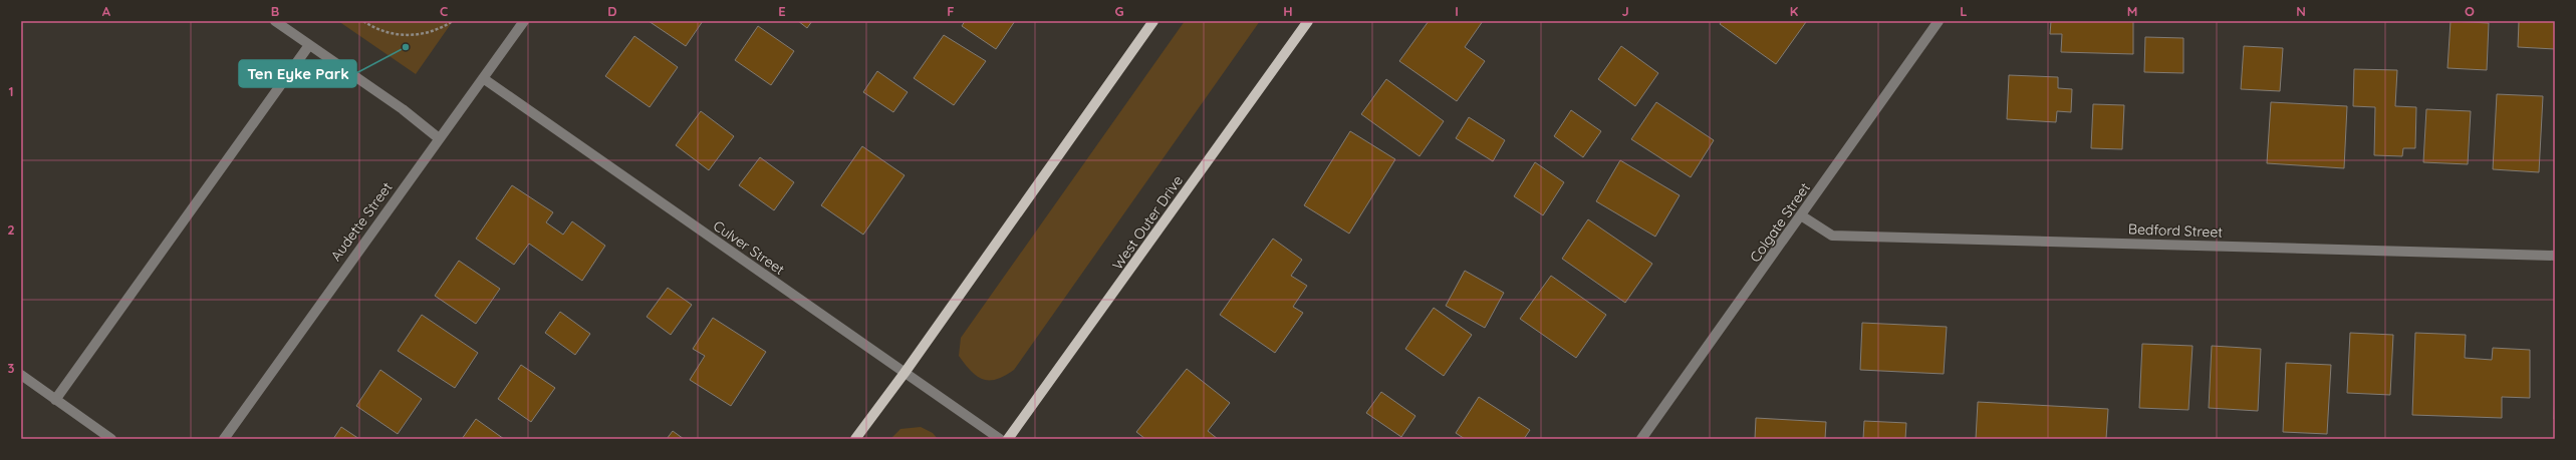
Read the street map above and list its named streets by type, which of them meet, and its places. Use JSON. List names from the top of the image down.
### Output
{
  "streets": {
    "main road": ["West Outer Drive"],
    "street": [
      "Audette Street",
      "Colgate Street",
      "Bedford Street",
      "Culver Street"
    ]
  },
  "crossings": [
    ["Audette Street", "Culver Street"],
    ["Colgate Street", "Bedford Street"]
  ],
  "places": ["Ten Eyke Park"],
  "grid": {
    "columns": [
      "A",
      "B",
      "C",
      "D",
      "E",
      "F",
      "G",
      "H",
      "I",
      "J",
      "K",
      "L",
      "M",
      "N",
      "O"
    ],
    "rows": ["1", "2", "3"]
  }
}
